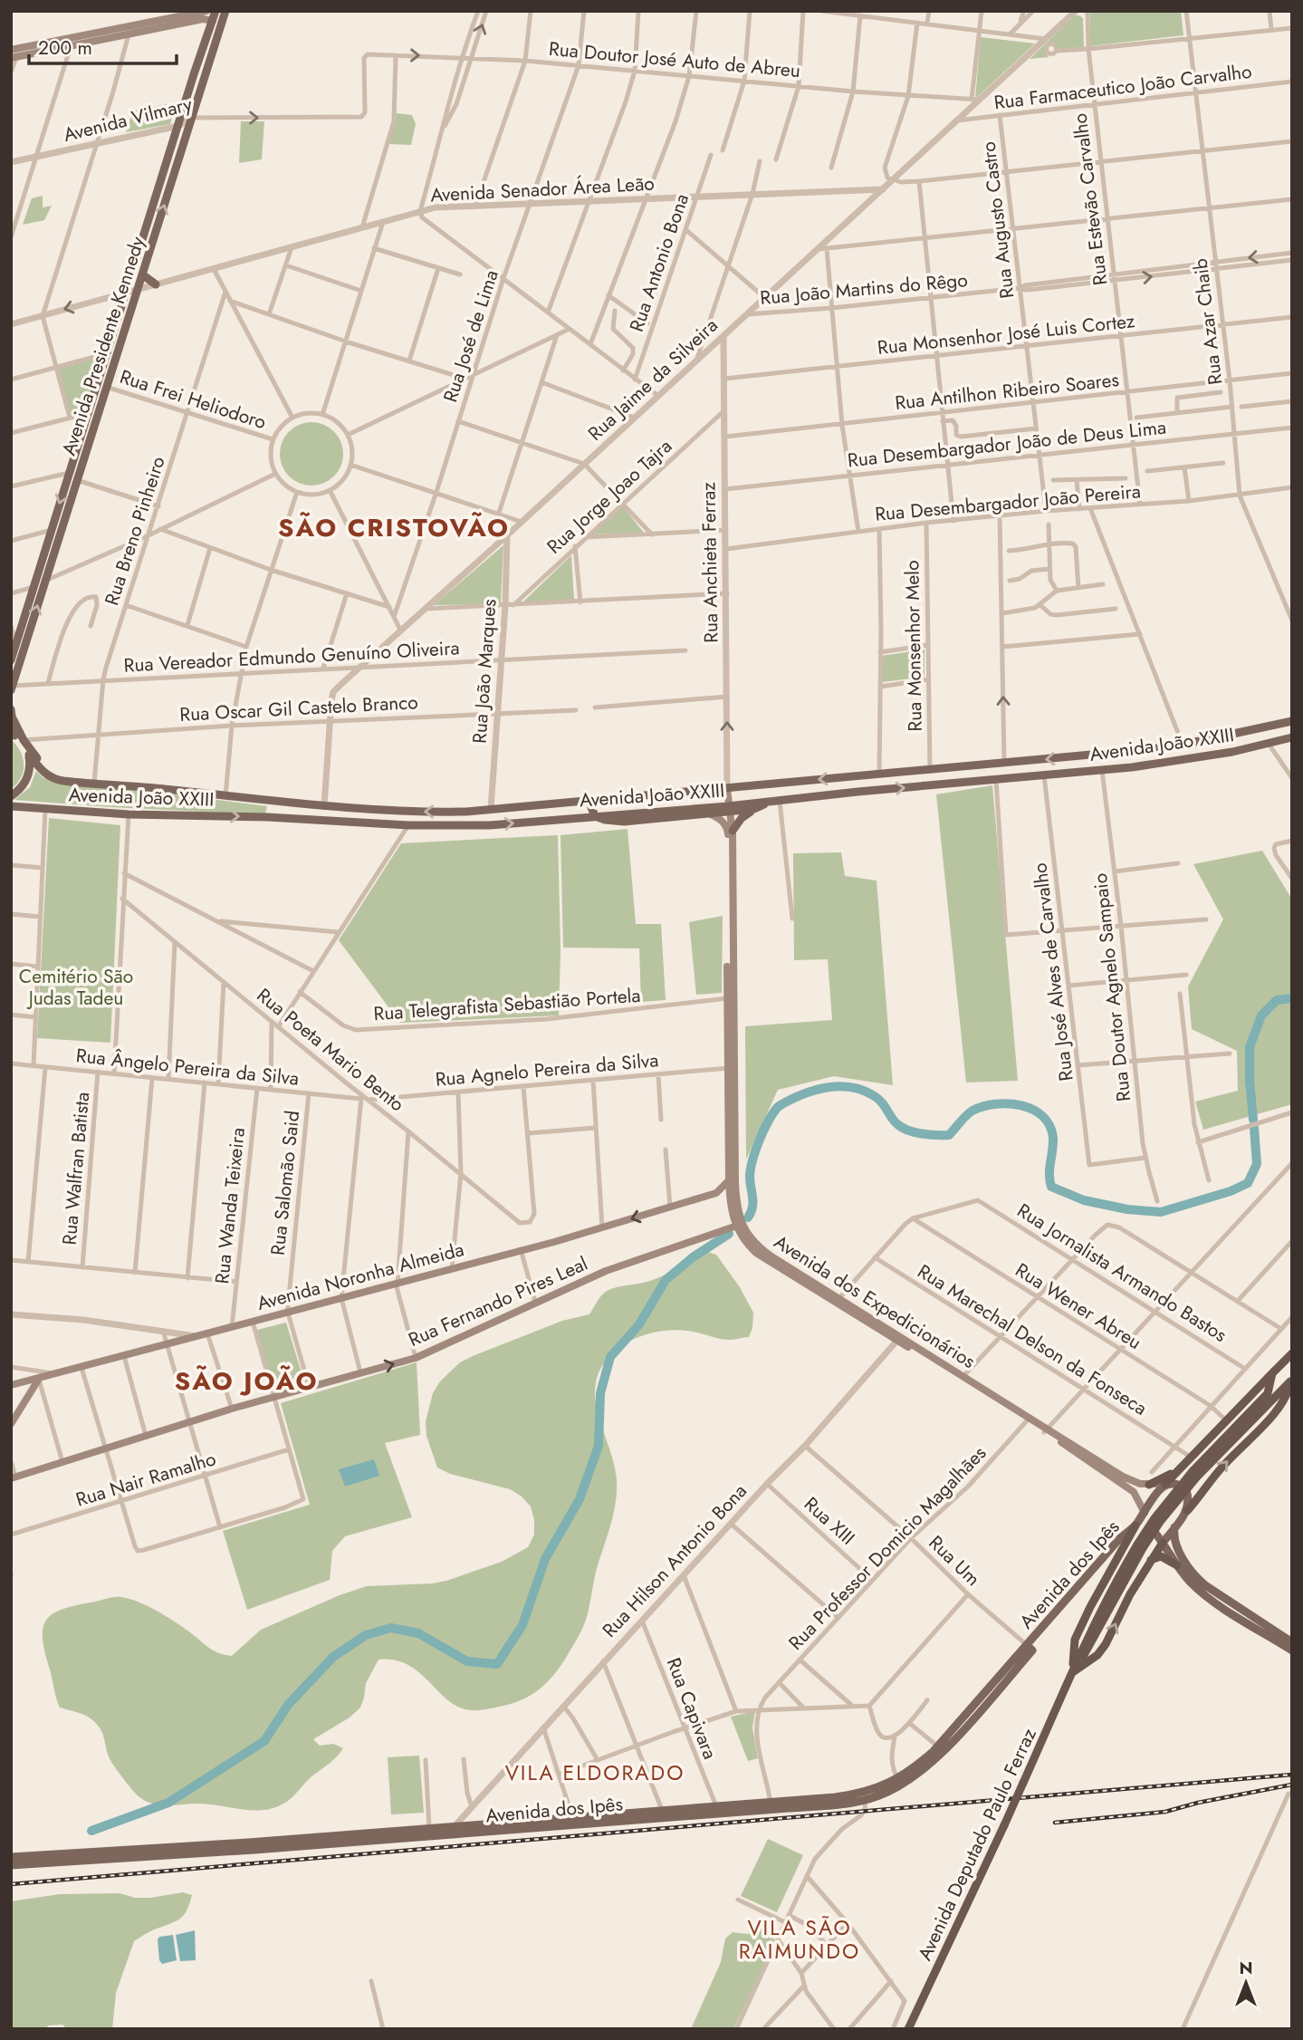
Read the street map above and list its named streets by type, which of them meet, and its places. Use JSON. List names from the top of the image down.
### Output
{
  "streets": {
    "highway": ["Avenida Deputado Paulo Ferraz"],
    "main road": [
      "Avenida Presidente Kennedy",
      "Avenida João XXIII",
      "Avenida Noronha Almeida",
      "Rua Fernando Pires Leal",
      "Avenida dos Expedicionários",
      "Avenida dos Ipês"
    ],
    "street": [
      "Rua Doutor José Auto de Abreu",
      "Rua Farmaceutico João Carvalho",
      "Avenida Vilmary",
      "Avenida Senador Área Leão",
      "Rua Estevão Carvalho",
      "Rua Augusto Castro",
      "Rua Antonio Bona",
      "Rua João Martins do Rêgo",
      "Rua Azar Chaib",
      "Rua Monsenhor José Luis Cortez",
      "Rua José de Lima",
      "Rua Jaime da Silveira",
      "Rua Antilhon Ribeiro Soares",
      "Rua Frei Heliodoro",
      "Rua Desembargador João de Deus Lima",
      "Rua Jorge Joao Tajra",
      "Rua Desembargador João Pereira",
      "Rua Breno Pinheiro",
      "Rua Anchieta Ferraz",
      "Rua Monsenhor Melo",
      "Rua Vereador Edmundo Genuíno Oliveira",
      "Rua João Marques",
      "Rua Oscar Gil Castelo Branco",
      "Rua José Alves de Carvalho",
      "Rua Doutor Agnelo Sampaio",
      "Rua Telegrafista Sebastião Portela",
      "Rua Poeta Mario Bento",
      "Rua Ângelo Pereira da Silva",
      "Rua Agnelo Pereira da Silva",
      "Rua Walfran Batista",
      "Rua Salomão Said",
      "Rua Wanda Teixeira",
      "Rua Jornalista Armando Bastos",
      "Rua Wener Abreu",
      "Rua Marechal Delson da Fonseca",
      "Rua Nair Ramalho",
      "Rua XIII",
      "Rua Professor Domicio Magalhães",
      "Rua Hilson Antonio Bona",
      "Rua Um",
      "Rua Capivara"
    ]
  },
  "crossings": [
    ["Rua Doutor José Auto de Abreu", "Avenida Vilmary"],
    ["Rua Doutor José Auto de Abreu", "Rua José de Lima"],
    ["Rua Doutor José Auto de Abreu", "Rua Jaime da Silveira"],
    ["Rua Farmaceutico João Carvalho", "Rua Estevão Carvalho"],
    ["Rua Farmaceutico João Carvalho", "Rua Augusto Castro"],
    ["Rua Farmaceutico João Carvalho", "Rua Azar Chaib"],
    ["Rua Farmaceutico João Carvalho", "Rua Jaime da Silveira"],
    ["Avenida Vilmary", "Avenida Presidente Kennedy"],
    ["Avenida Senador Área Leão", "Rua Antonio Bona"],
    ["Avenida Senador Área Leão", "Rua José de Lima"],
    ["Avenida Senador Área Leão", "Avenida Presidente Kennedy"],
    ["Avenida Senador Área Leão", "Rua Jaime da Silveira"],
    ["Rua Estevão Carvalho", "Rua João Martins do Rêgo"],
    ["Rua Estevão Carvalho", "Rua Monsenhor José Luis Cortez"],
    ["Rua Estevão Carvalho", "Rua Antilhon Ribeiro Soares"],
    ["Rua Estevão Carvalho", "Rua Desembargador João de Deus Lima"],
    ["Rua Estevão Carvalho", "Rua Desembargador João Pereira"],
    ["Rua Augusto Castro", "Rua João Martins do Rêgo"],
    ["Rua Augusto Castro", "Rua Monsenhor José Luis Cortez"],
    ["Rua Augusto Castro", "Rua Antilhon Ribeiro Soares"],
    ["Rua Augusto Castro", "Rua Desembargador João de Deus Lima"],
    ["Rua Augusto Castro", "Rua Desembargador João Pereira"],
    ["Rua João Martins do Rêgo", "Rua Azar Chaib"],
    ["Rua João Martins do Rêgo", "Rua Jaime da Silveira"],
    ["Rua Azar Chaib", "Rua Monsenhor José Luis Cortez"],
    ["Rua Azar Chaib", "Rua Antilhon Ribeiro Soares"],
    ["Rua Azar Chaib", "Rua Desembargador João de Deus Lima"],
    ["Rua Azar Chaib", "Rua Desembargador João Pereira"],
    ["Rua Monsenhor José Luis Cortez", "Rua Anchieta Ferraz"],
    ["Avenida Presidente Kennedy", "Rua Frei Heliodoro"],
    ["Avenida Presidente Kennedy", "Rua Vereador Edmundo Genuíno Oliveira"],
    ["Rua Jaime da Silveira", "Rua Anchieta Ferraz"],
    ["Rua Jaime da Silveira", "Rua Vereador Edmundo Genuíno Oliveira"],
    ["Rua Jaime da Silveira", "Rua João Marques"],
    ["Rua Jaime da Silveira", "Rua Oscar Gil Castelo Branco"],
    ["Rua Jaime da Silveira", "Avenida João XXIII"],
    ["Rua Antilhon Ribeiro Soares", "Rua Anchieta Ferraz"],
    ["Rua Frei Heliodoro", "Rua Breno Pinheiro"],
    ["Rua Desembargador João de Deus Lima", "Rua Anchieta Ferraz"],
    ["Rua Jorge Joao Tajra", "Rua Anchieta Ferraz"],
    ["Rua Desembargador João Pereira", "Rua Anchieta Ferraz"],
    ["Rua Desembargador João Pereira", "Rua Monsenhor Melo"],
    ["Rua Breno Pinheiro", "Rua Vereador Edmundo Genuíno Oliveira"],
    ["Rua Breno Pinheiro", "Rua Oscar Gil Castelo Branco"],
    ["Rua Breno Pinheiro", "Avenida João XXIII"],
    ["Rua Anchieta Ferraz", "Avenida João XXIII"],
    ["Rua Anchieta Ferraz", "Avenida dos Expedicionários"],
    ["Rua Monsenhor Melo", "Avenida João XXIII"],
    ["Rua Vereador Edmundo Genuíno Oliveira", "Rua João Marques"],
    ["Rua João Marques", "Rua Oscar Gil Castelo Branco"],
    ["Rua João Marques", "Avenida João XXIII"],
    ["Avenida João XXIII", "Rua José Alves de Carvalho"],
    ["Avenida João XXIII", "Rua Doutor Agnelo Sampaio"],
    ["Avenida João XXIII", "Rua Walfran Batista"],
    ["Avenida João XXIII", "Avenida dos Expedicionários"],
    ["Rua José Alves de Carvalho", "Rua Doutor Agnelo Sampaio"],
    ["Rua Telegrafista Sebastião Portela", "Avenida dos Expedicionários"],
    ["Rua Poeta Mario Bento", "Rua Ângelo Pereira da Silva"],
    ["Rua Poeta Mario Bento", "Rua Agnelo Pereira da Silva"],
    ["Rua Poeta Mario Bento", "Rua Walfran Batista"],
    ["Rua Ângelo Pereira da Silva", "Rua Agnelo Pereira da Silva"],
    ["Rua Ângelo Pereira da Silva", "Rua Walfran Batista"],
    ["Rua Ângelo Pereira da Silva", "Rua Salomão Said"],
    ["Rua Ângelo Pereira da Silva", "Rua Wanda Teixeira"],
    ["Rua Agnelo Pereira da Silva", "Avenida dos Expedicionários"],
    ["Rua Salomão Said", "Avenida Noronha Almeida"],
    ["Rua Salomão Said", "Rua Fernando Pires Leal"],
    ["Rua Wanda Teixeira", "Avenida Noronha Almeida"],
    ["Rua Jornalista Armando Bastos", "Rua Wener Abreu"],
    ["Rua Fernando Pires Leal", "Avenida dos Expedicionários"],
    ["Avenida dos Expedicionários", "Rua Professor Domicio Magalhães"],
    ["Avenida dos Expedicionários", "Rua Hilson Antonio Bona"],
    ["Rua XIII", "Rua Professor Domicio Magalhães"],
    ["Rua XIII", "Rua Hilson Antonio Bona"],
    ["Rua Professor Domicio Magalhães", "Rua Um"],
    ["Rua Hilson Antonio Bona", "Rua Um"],
    ["Rua Hilson Antonio Bona", "Avenida dos Ipês"],
    ["Rua Hilson Antonio Bona", "Rua Capivara"],
    ["Rua Um", "Avenida dos Ipês"],
    ["Avenida dos Ipês", "Rua Capivara"]
  ],
  "one_way": ["Avenida Vilmary"],
  "districts": [
    "SÃO CRISTOVÃO",
    "SÃO JOÃO",
    "VILA ELDORADO",
    "VILA SÃO RAIMUNDO"
  ],
  "parks": ["Cemitério São Judas Tadeu"],
  "scale_bar": "200 m",
  "north": "top"
}
